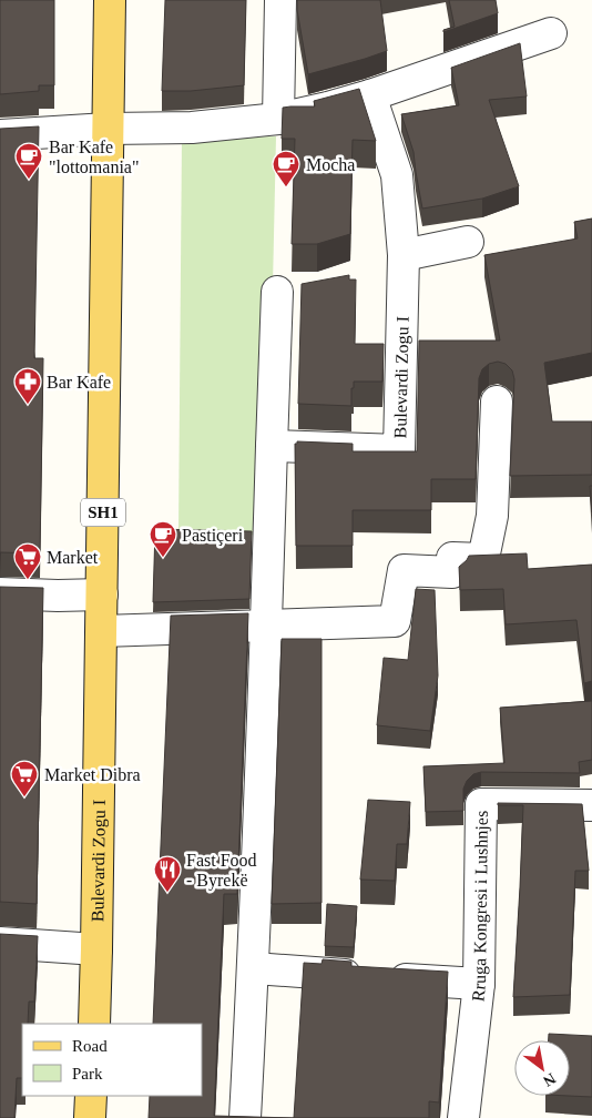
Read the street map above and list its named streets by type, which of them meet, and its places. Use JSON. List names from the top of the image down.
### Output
{
  "streets": {
    "main road": ["Bulevardi Zogu I", "SH1"],
    "street": ["Rruga Kongresi i Lushnjes"]
  },
  "places": {
    "cafe": ["Bar Kafe \"lottomania\"", "Mocha", "Pastiçeri"],
    "pharmacy": ["Bar Kafe"],
    "supermarket": ["Market", "Market Dibra"],
    "restaurant": ["Fast Food - Byrekë"]
  },
  "legend": ["Road", "Park"],
  "north": "bottom right"
}
